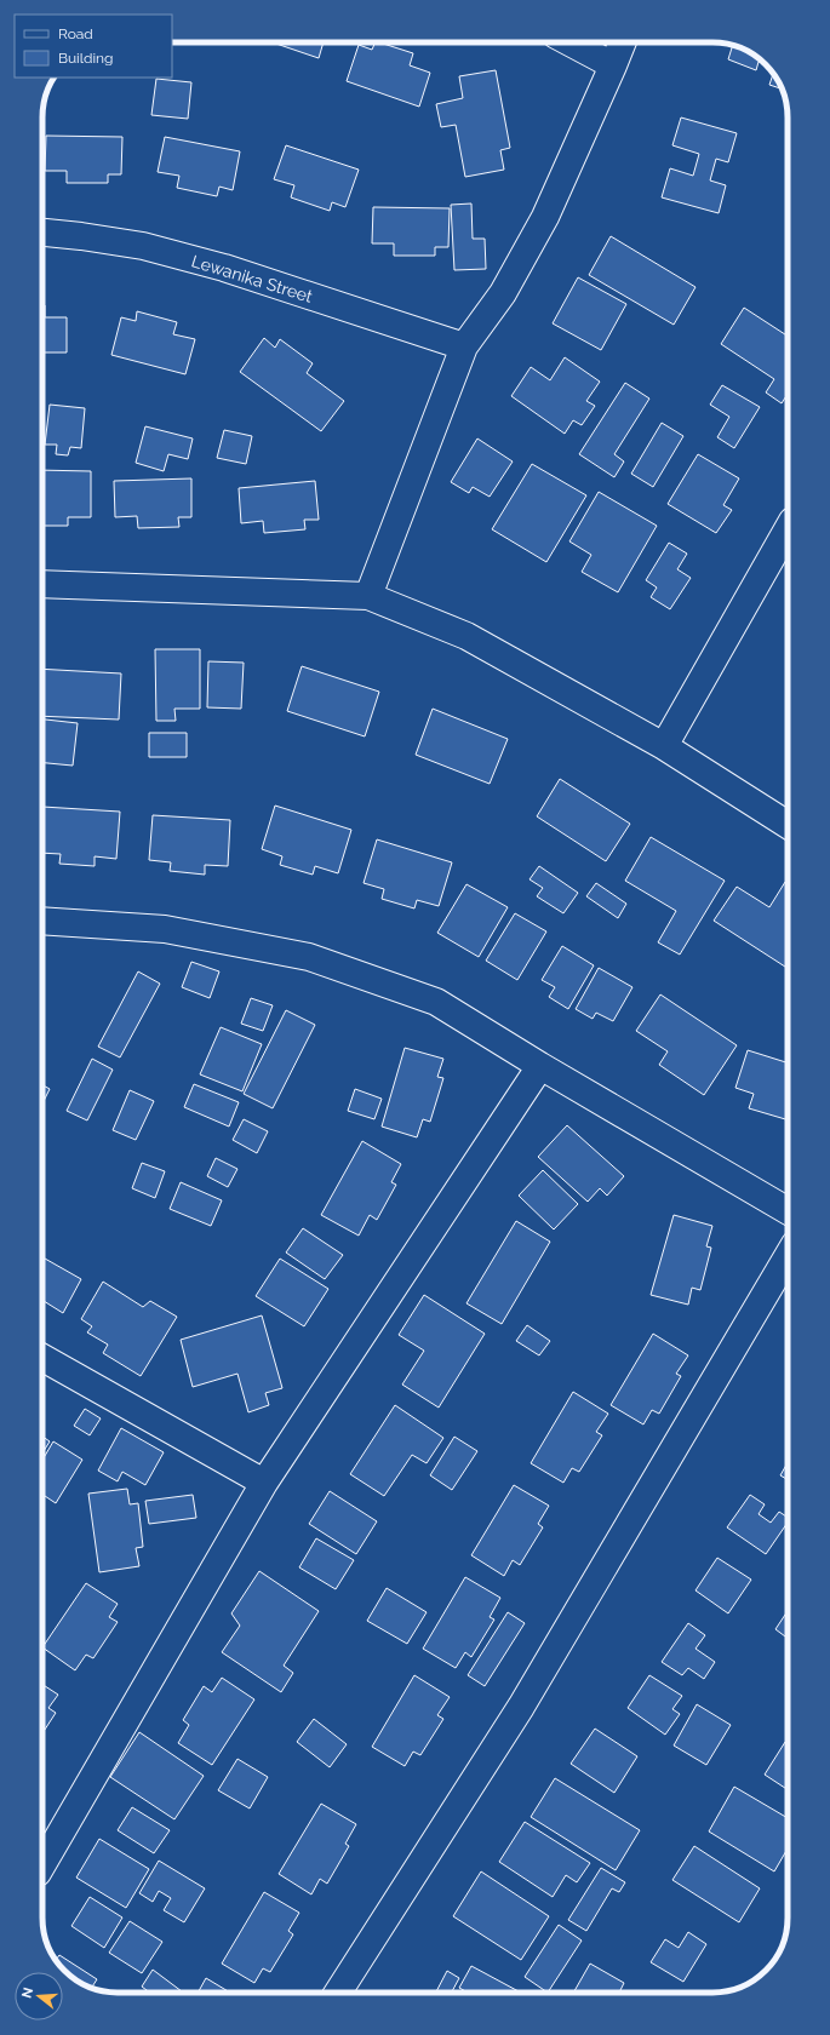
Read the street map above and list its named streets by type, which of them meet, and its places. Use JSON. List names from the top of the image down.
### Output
{
  "streets": {
    "street": ["Lewanika Street"]
  },
  "legend": ["Road", "Building"],
  "north": "left"
}
